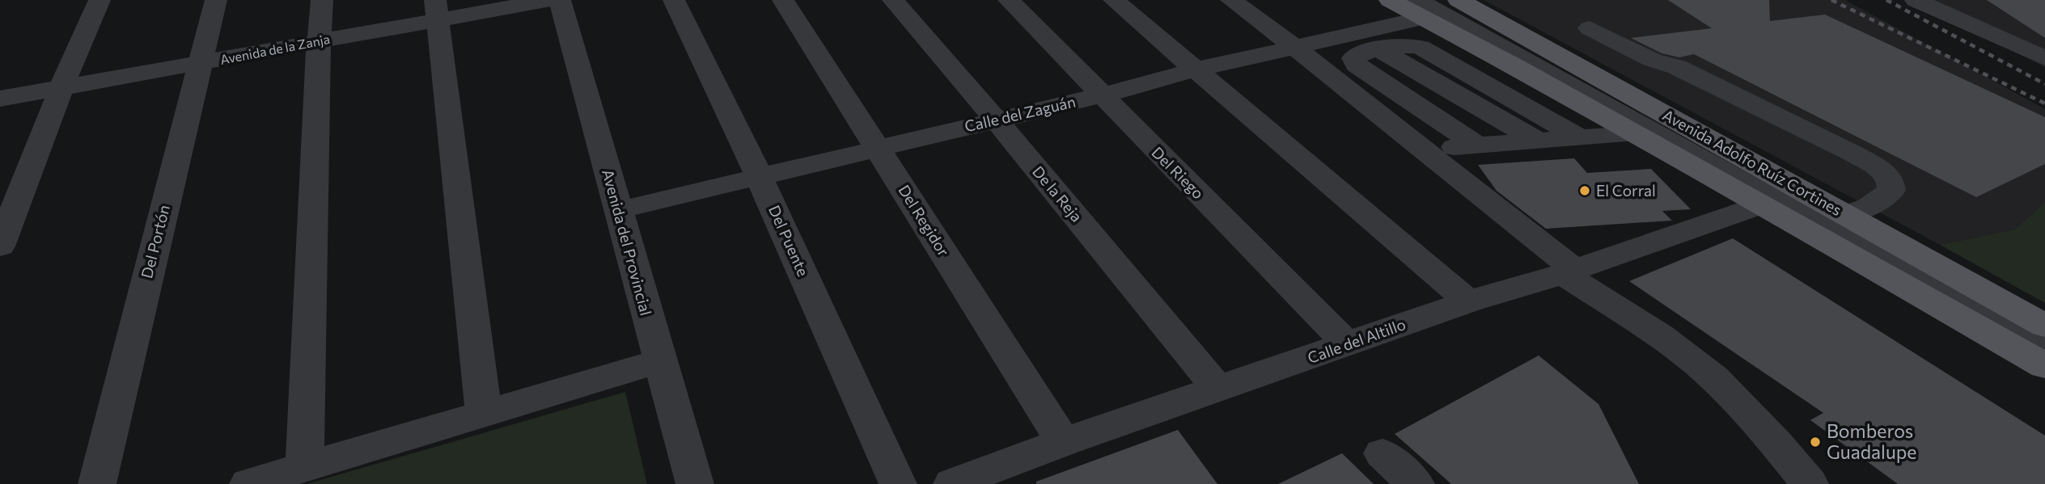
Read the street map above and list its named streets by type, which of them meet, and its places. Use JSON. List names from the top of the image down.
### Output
{
  "streets": {
    "main road": ["Avenida Adolfo Ruíz Cortines"],
    "street": [
      "Avenida de la Zanja",
      "Calle del Zaguán",
      "Del Riego",
      "De la Reja",
      "Del Regidor",
      "Del Puente",
      "Del Portón",
      "Avenida del Provincial",
      "Calle del Altillo"
    ]
  },
  "crossings": [
    ["Avenida de la Zanja", "Del Portón"],
    ["Calle del Zaguán", "Avenida Adolfo Ruíz Cortines"],
    ["Calle del Zaguán", "Del Riego"],
    ["Calle del Zaguán", "De la Reja"],
    ["Calle del Zaguán", "Del Regidor"],
    ["Calle del Zaguán", "Del Puente"],
    ["Calle del Zaguán", "Avenida del Provincial"],
    ["Avenida Adolfo Ruíz Cortines", "Calle del Altillo"],
    ["Del Riego", "Calle del Altillo"],
    ["De la Reja", "Calle del Altillo"],
    ["Del Regidor", "Calle del Altillo"]
  ],
  "places": ["El Corral", "Bomberos Guadalupe"]
}
